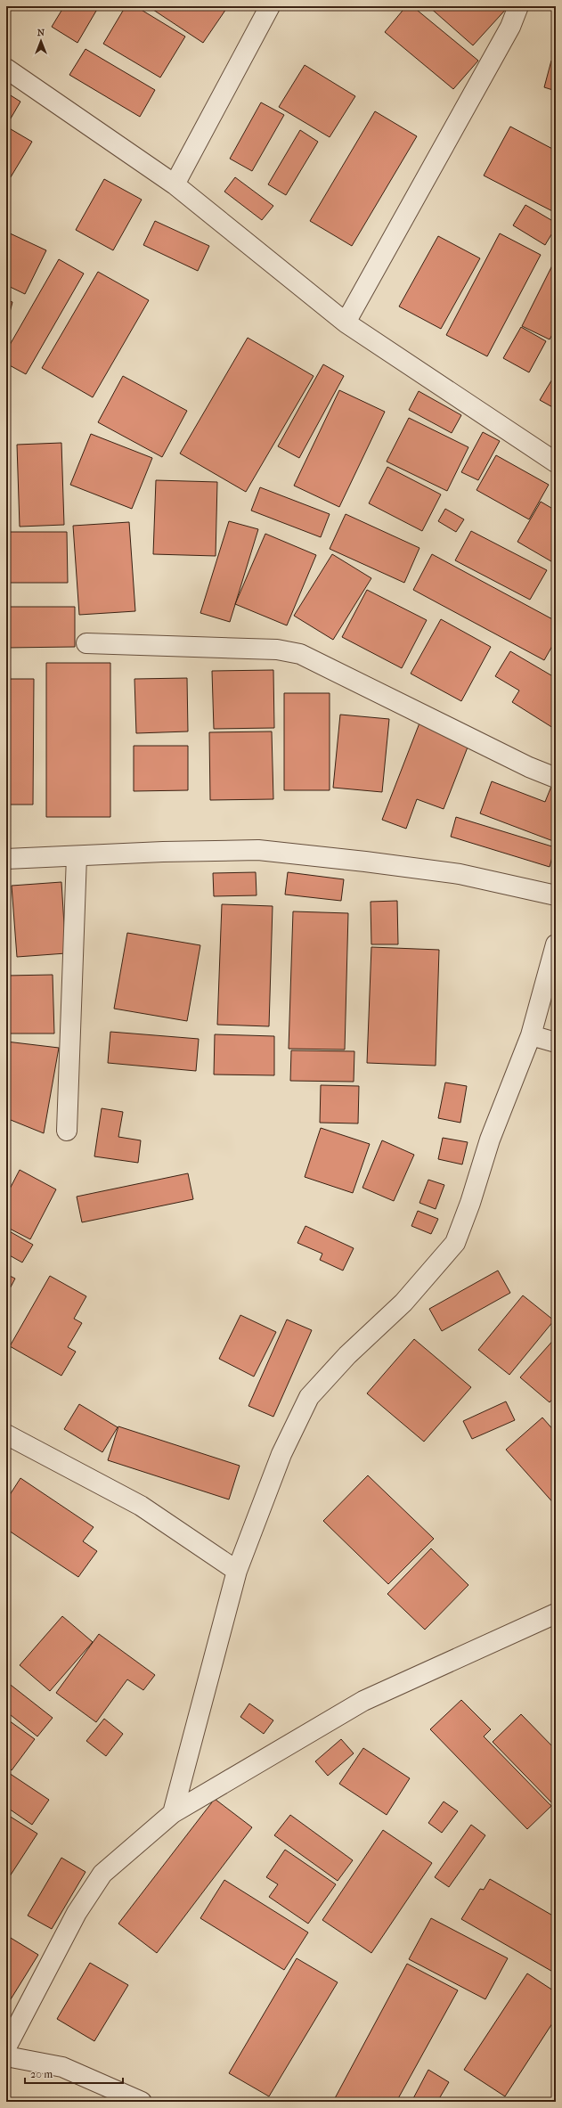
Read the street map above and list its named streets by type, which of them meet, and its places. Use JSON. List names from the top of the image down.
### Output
{
  "scale_bar": "20 m",
  "north": "top"
}
